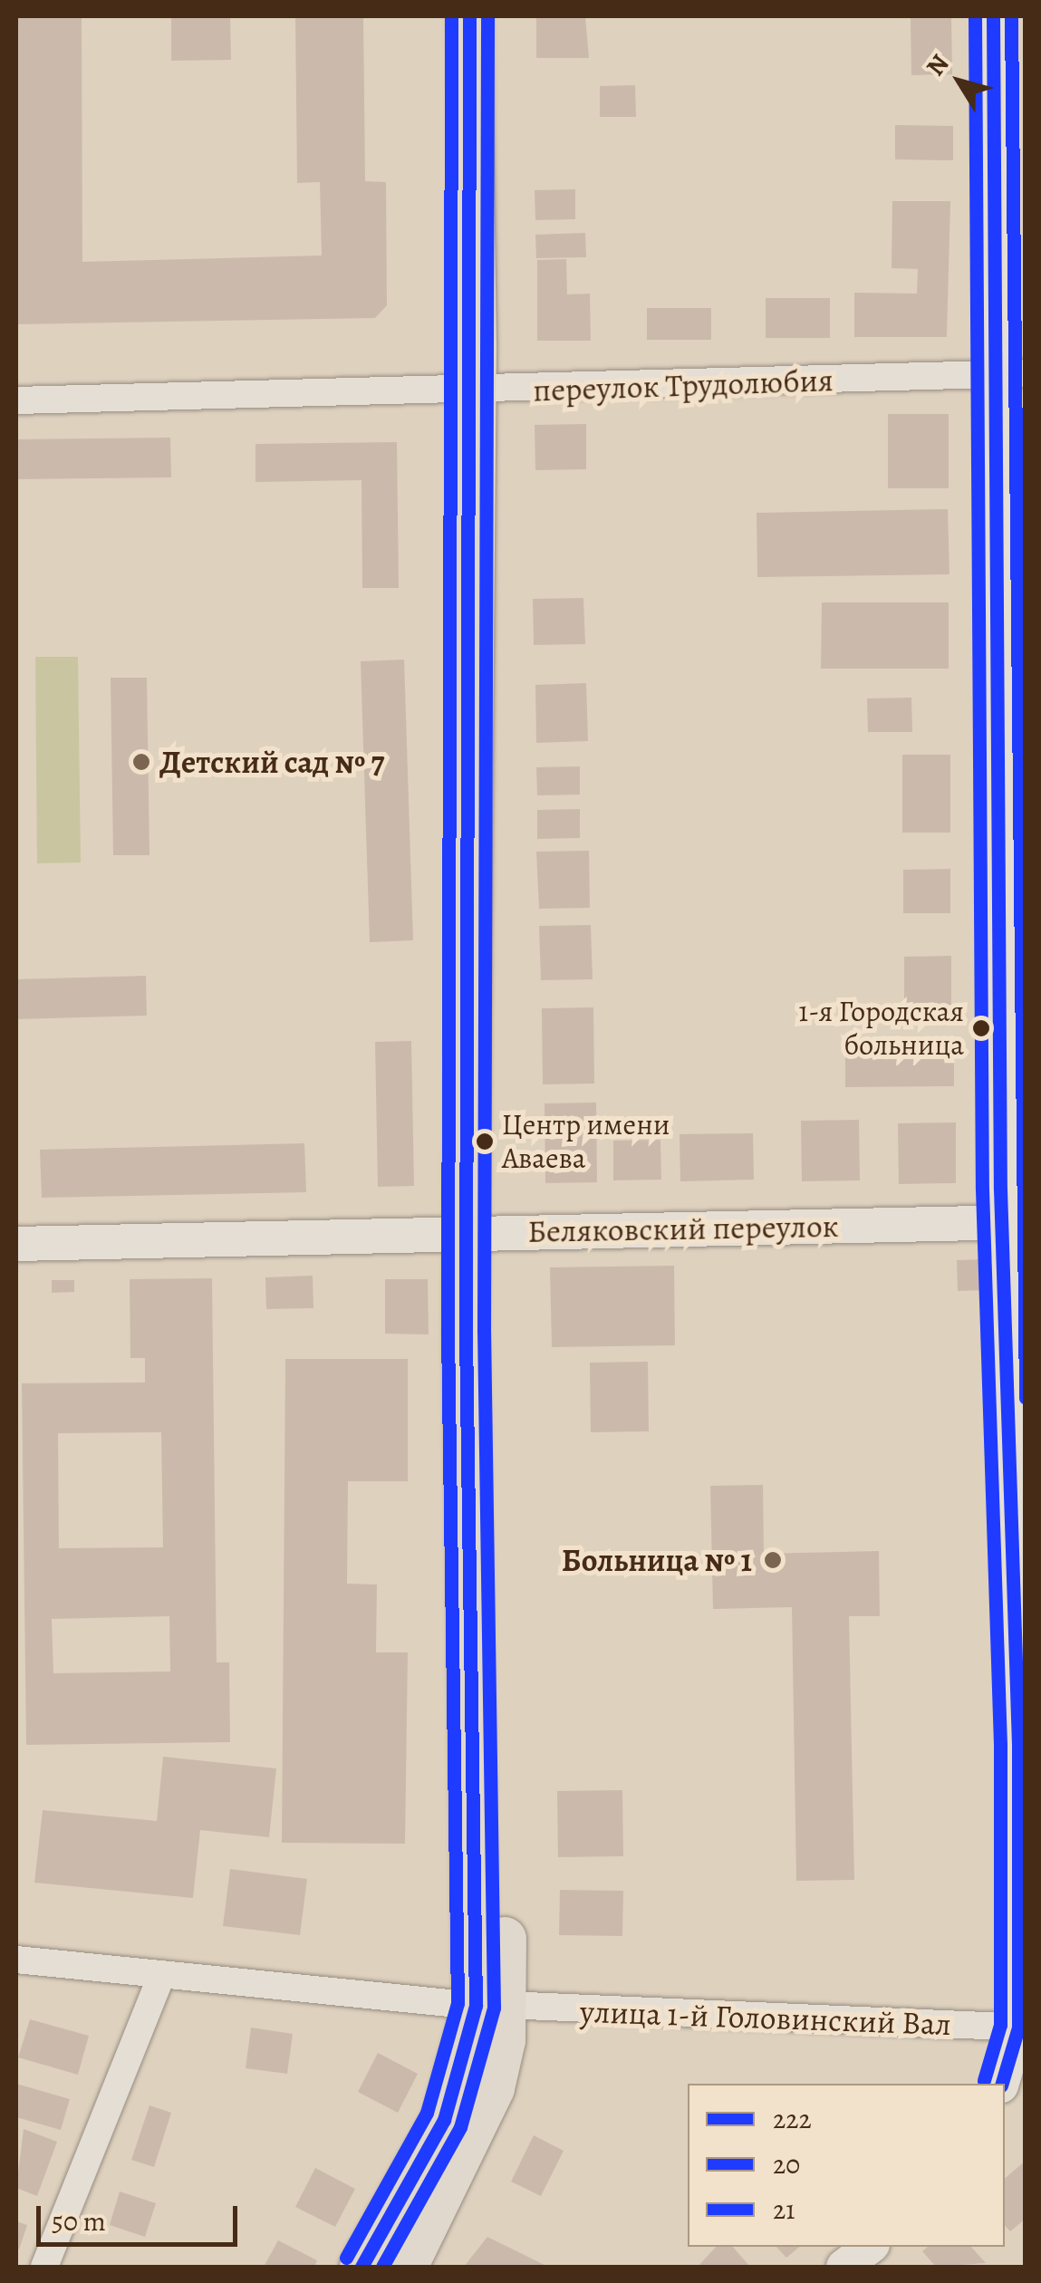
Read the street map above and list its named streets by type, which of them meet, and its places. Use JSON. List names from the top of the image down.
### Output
{
  "streets": {
    "street": ["переулок Трудолюбия", "Беляковский переулок", "улица 1-й Головинский Вал"]
  },
  "places": [
    "Детский сад № 7",
    "1-я Городская больница",
    "Центр имени Аваева",
    "Больница № 1"
  ],
  "lines": ["transit line 222", "transit line 20", "transit line 21"],
  "legend": ["222", "20", "21"],
  "scale_bar": "50 m",
  "north": "top left"
}
